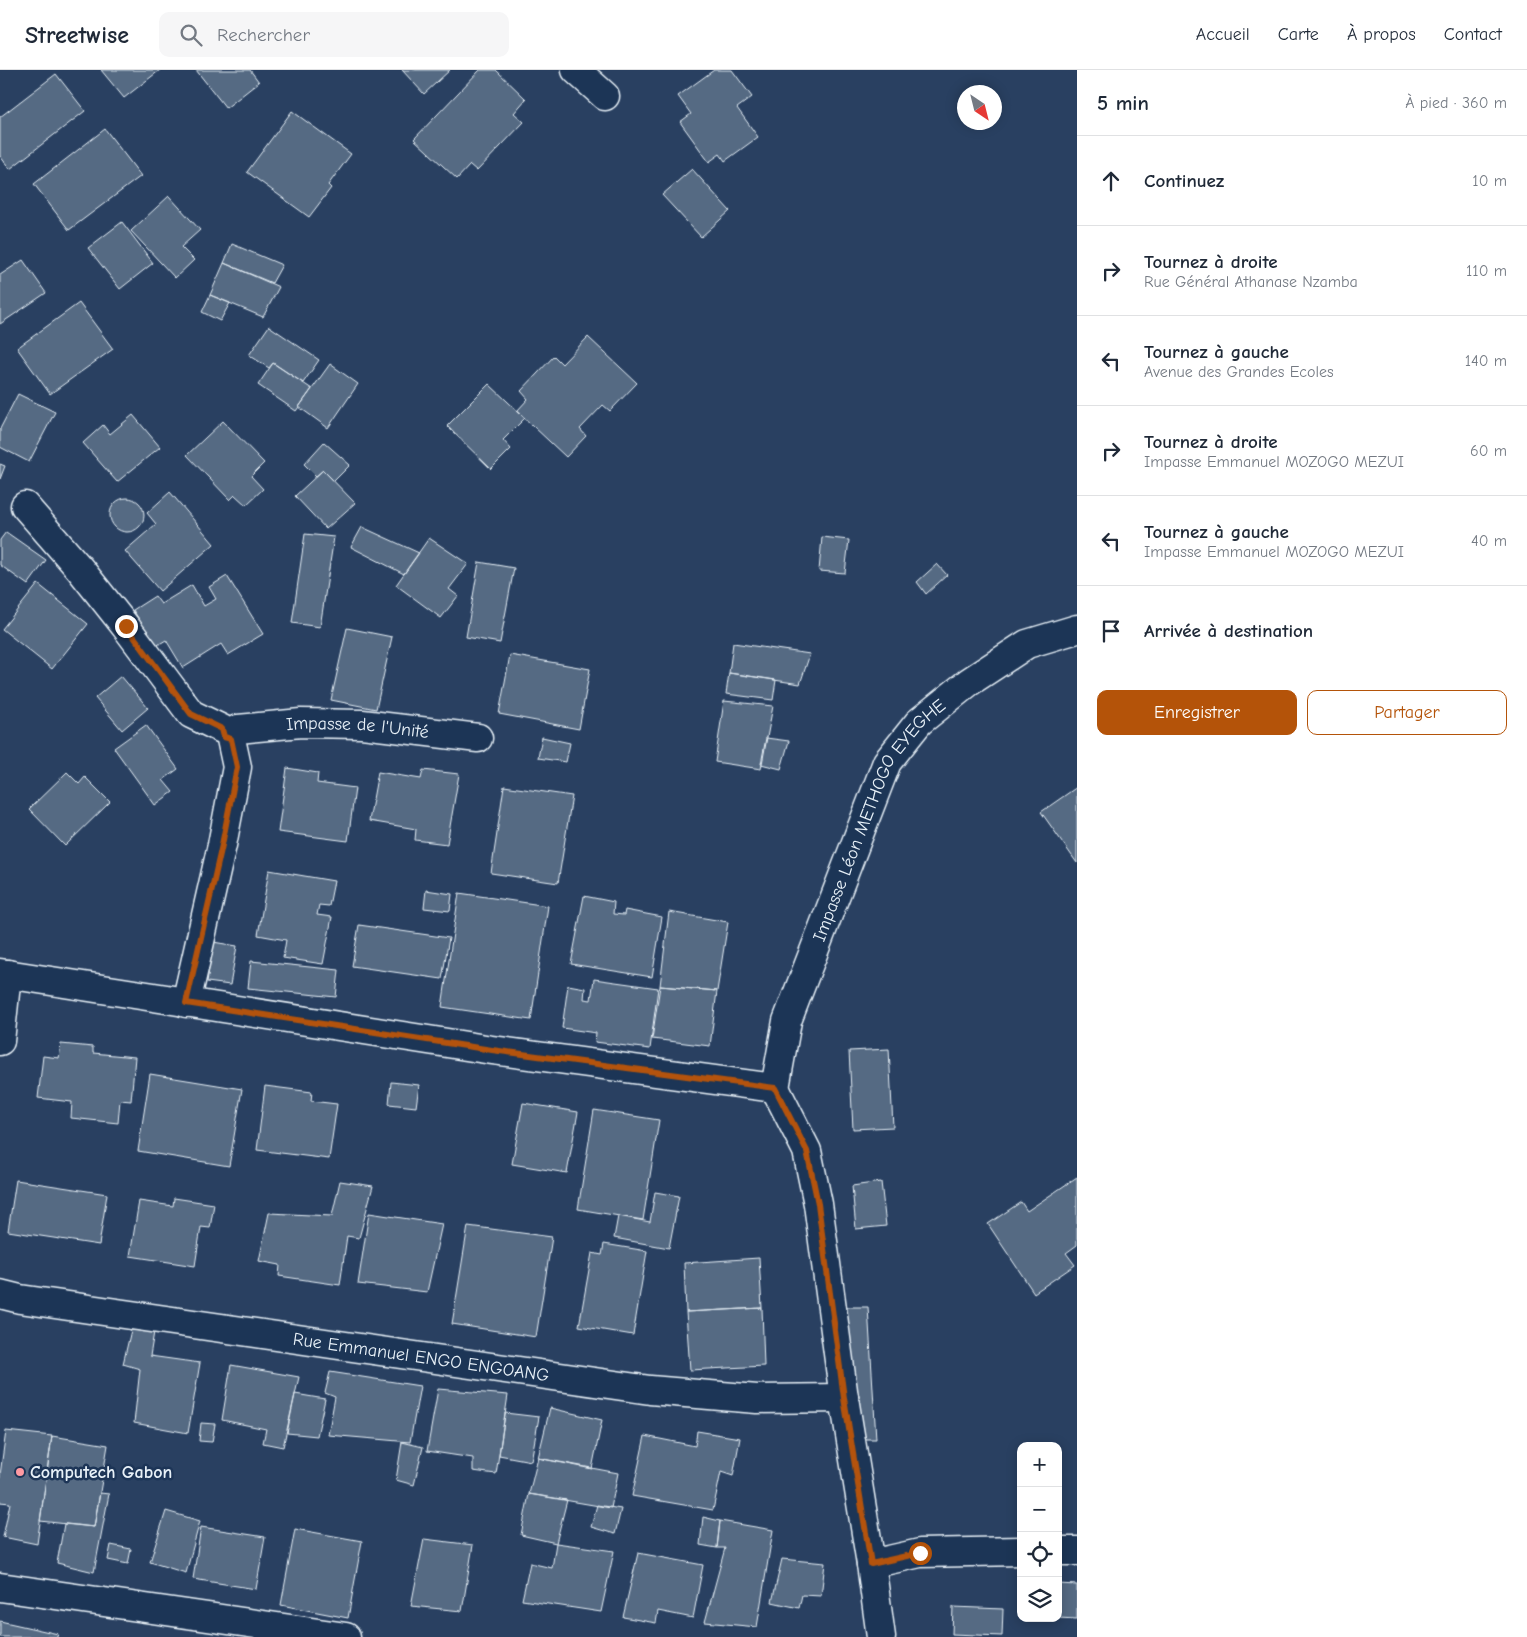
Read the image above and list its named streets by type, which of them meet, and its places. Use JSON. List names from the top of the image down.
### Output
{
  "streets": {
    "street": ["Impasse de l'Unité", "Impasse Léon METHOGO EYEGHE", "Rue Emmanuel ENGO ENGOANG"]
  },
  "places": ["Computech Gabon"],
  "north": "bottom right",
  "page": {
    "header": "Streetwise",
    "search": "Rechercher",
    "nav": [
      "Accueil",
      "Carte",
      "À propos",
      "Contact"
    ],
    "heading": ["5 min", "À pied · 360 m"],
    "list": [
      ["Continuez", "10 m"],
      ["Tournez à droite", "Rue Général Athanase Nzamba", "110 m"],
      ["Tournez à gauche", "Avenue des Grandes Ecoles", "140 m"],
      ["Tournez à droite", "Impasse Emmanuel MOZOGO MEZUI", "60 m"],
      ["Tournez à gauche", "Impasse Emmanuel MOZOGO MEZUI", "40 m"],
      "Arrivée à destination"
    ],
    "buttons": ["Enregistrer", "Partager"],
    "map_buttons": ["+", "−"]
  }
}
